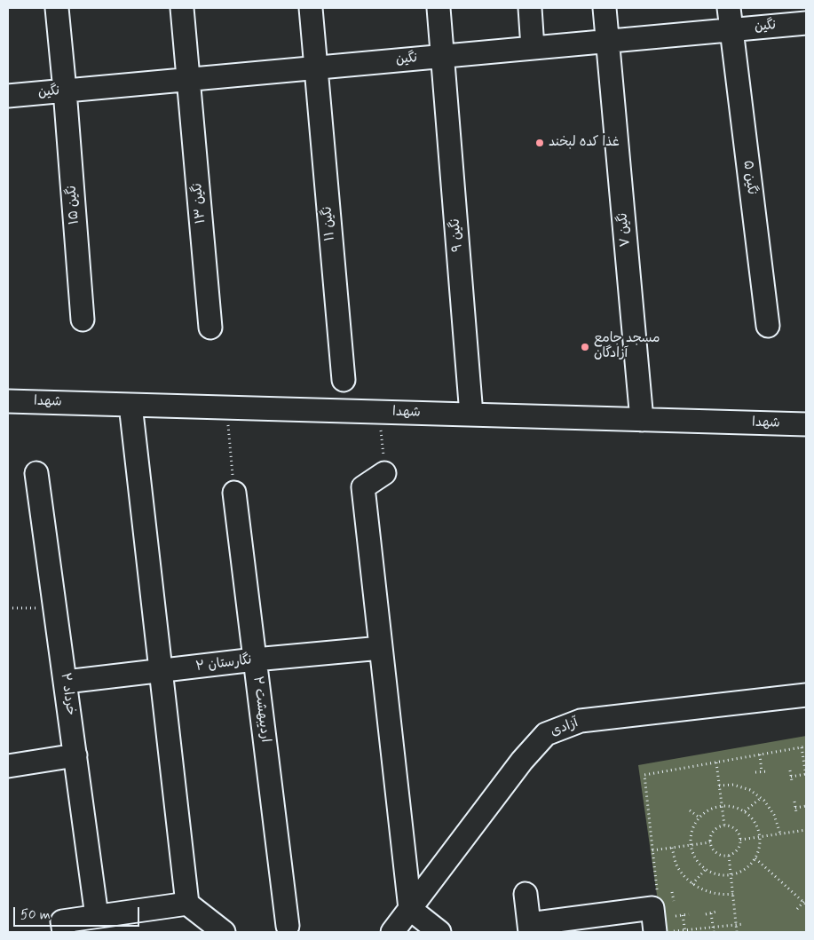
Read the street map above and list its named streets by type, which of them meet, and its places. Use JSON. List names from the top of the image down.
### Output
{
  "streets": {
    "street": [
      "نگین",
      "نگین ۵",
      "نگین ۱۳",
      "نگین ۱۵",
      "نگین ۱۱",
      "نگین ۷",
      "نگین ۹",
      "شهدا",
      "نگارستان ۲",
      "خرداد ۲",
      "اردیبهشت ۲",
      "آزادی"
    ]
  },
  "crossings": [
    ["نگین", "نگین ۵"],
    ["نگین", "نگین ۱۳"],
    ["نگین", "نگین ۱۵"],
    ["نگین", "نگین ۱۱"],
    ["نگین", "نگین ۷"],
    ["نگین", "نگین ۹"],
    ["نگین ۷", "شهدا"],
    ["نگین ۹", "شهدا"],
    ["نگارستان ۲", "خرداد ۲"],
    ["نگارستان ۲", "اردیبهشت ۲"]
  ],
  "places": ["غذا کده لبخند", "مسجد جامع آزادگان"],
  "scale_bar": "50 m"
}
